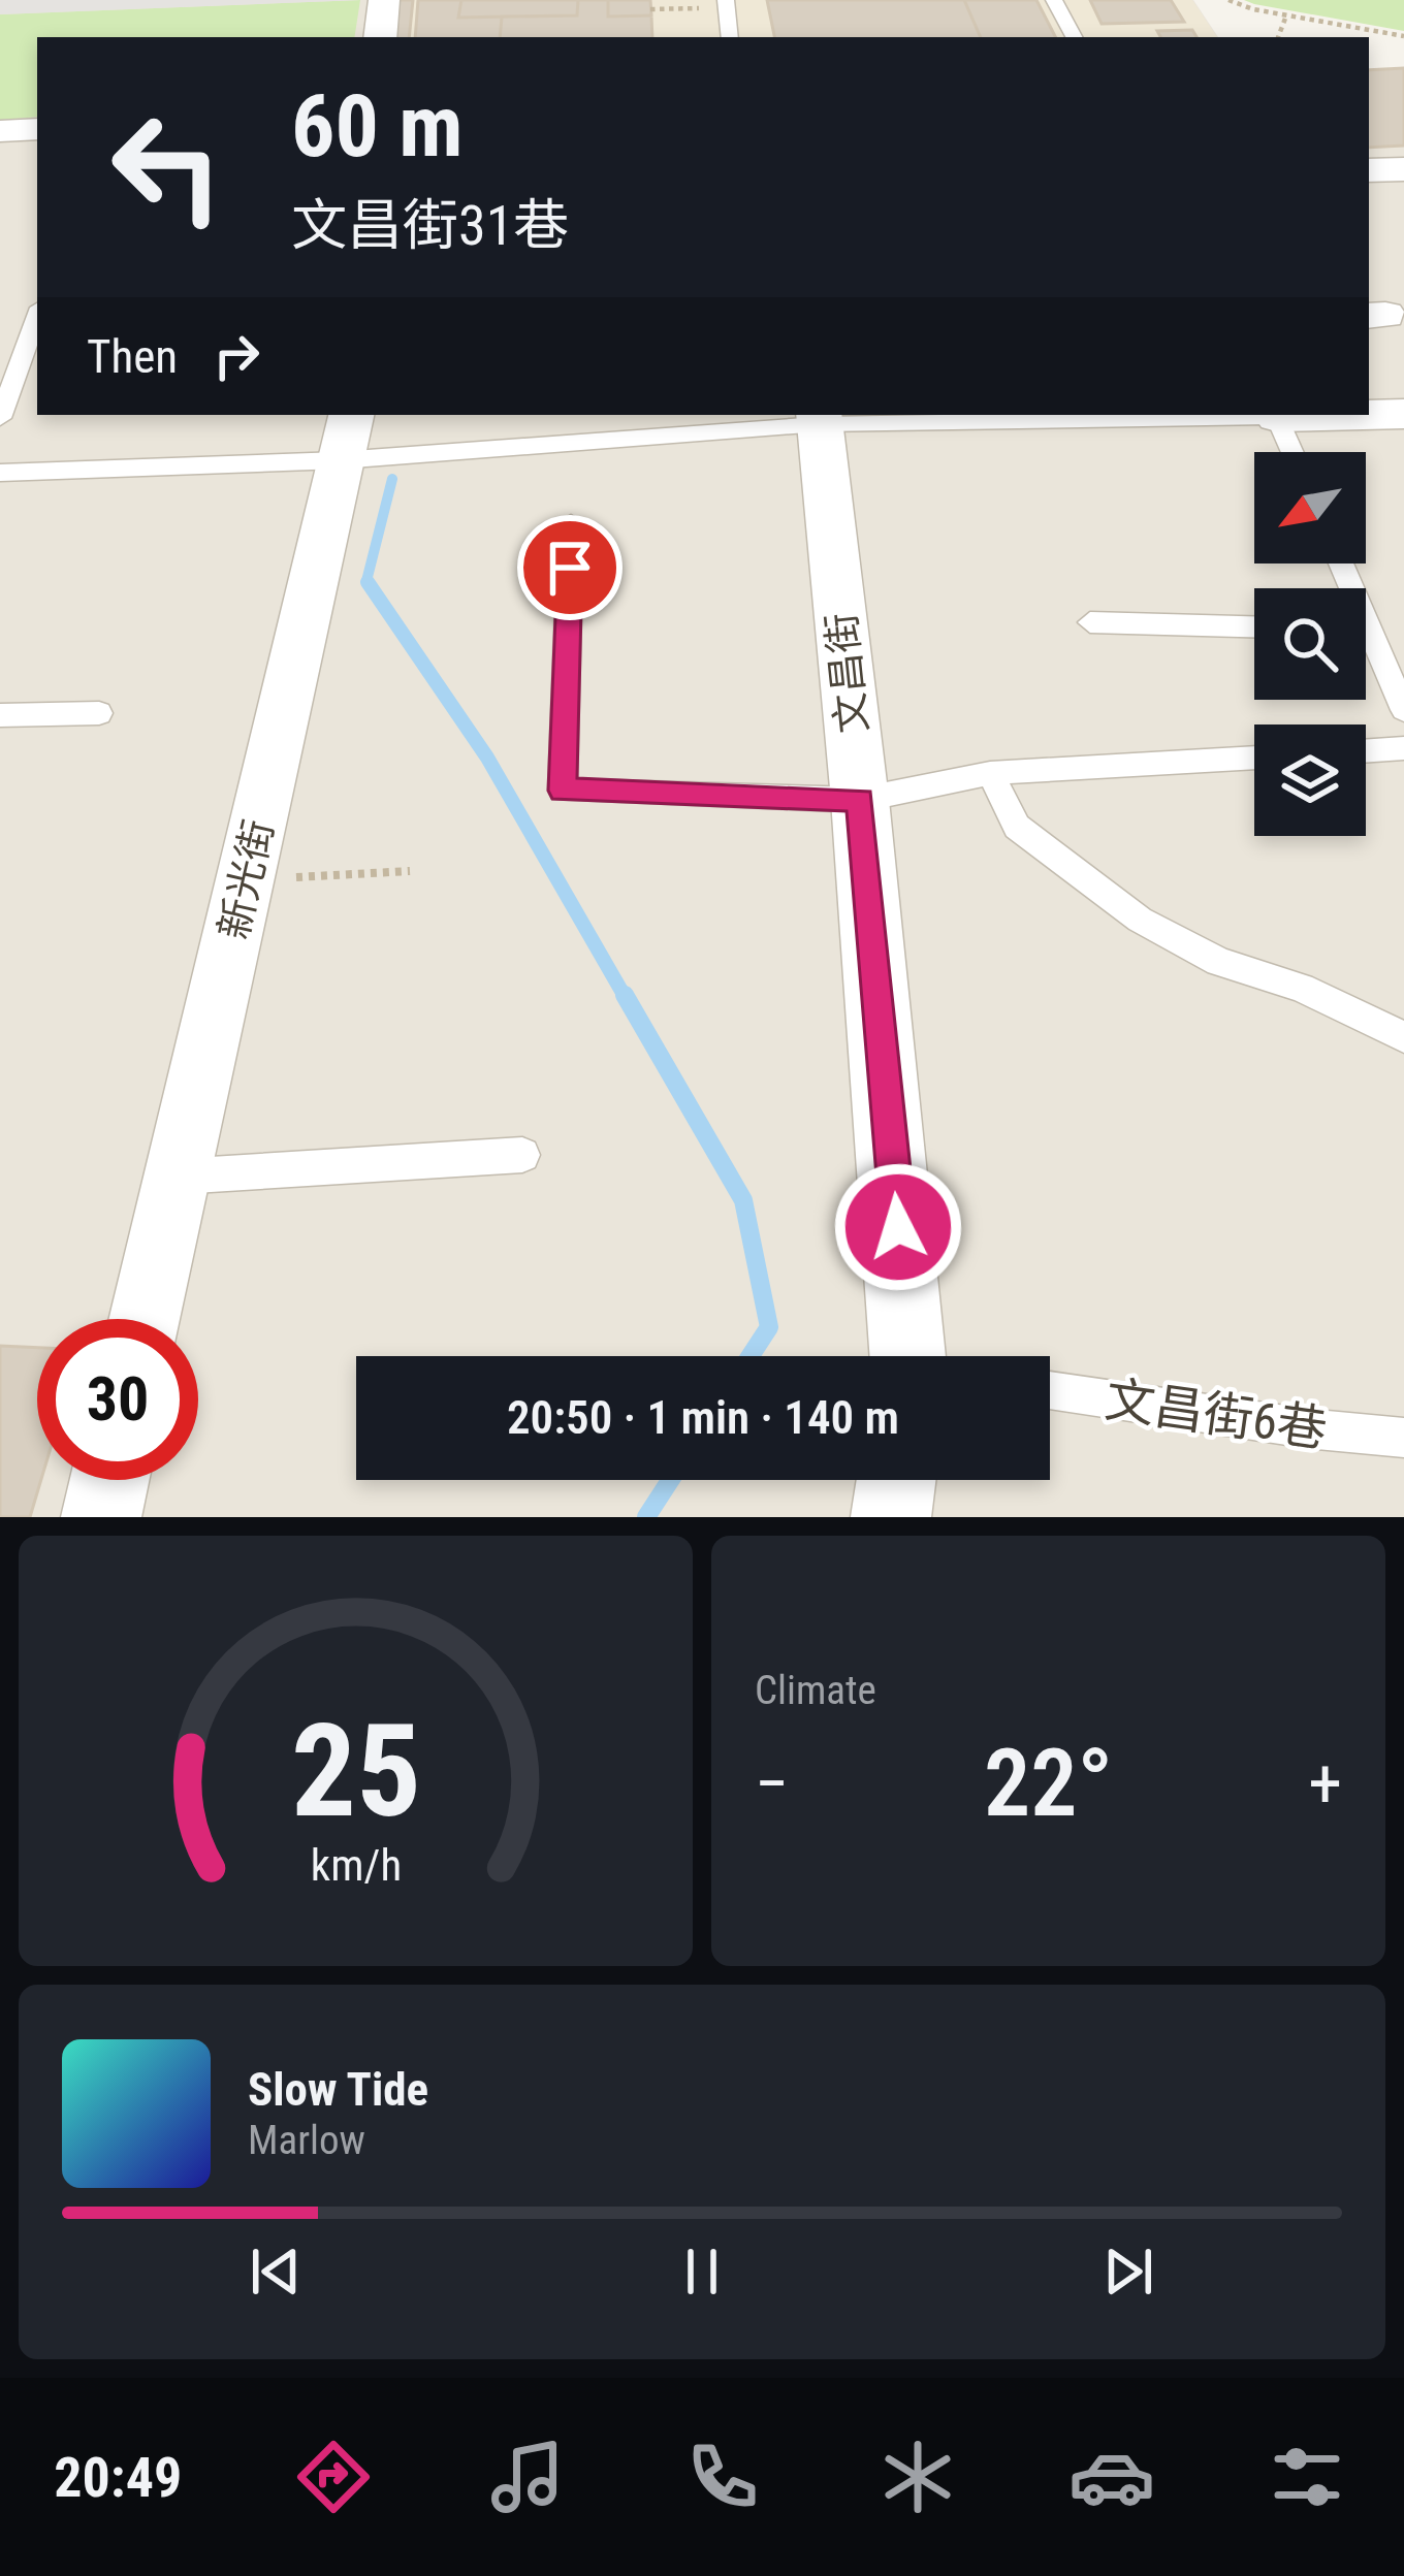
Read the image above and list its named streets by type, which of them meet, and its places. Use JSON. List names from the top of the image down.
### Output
{
  "streets": {
    "street": ["文昌街", "新光街"],
    "lane": ["文昌街6巷"]
  },
  "north": "bottom left",
  "page": {
    "turn": ["60 m", "文昌街31巷"],
    "then": "Then",
    "limit": "30",
    "trip": "20:50 · 1 min · 140 m",
    "tile": "Climate",
    "heat": ["−", "22°", "+"],
    "song": ["Slow Tide", "Marlow"],
    "tabs": "20:49",
    "gauge": ["25", "km/h"]
  }
}
